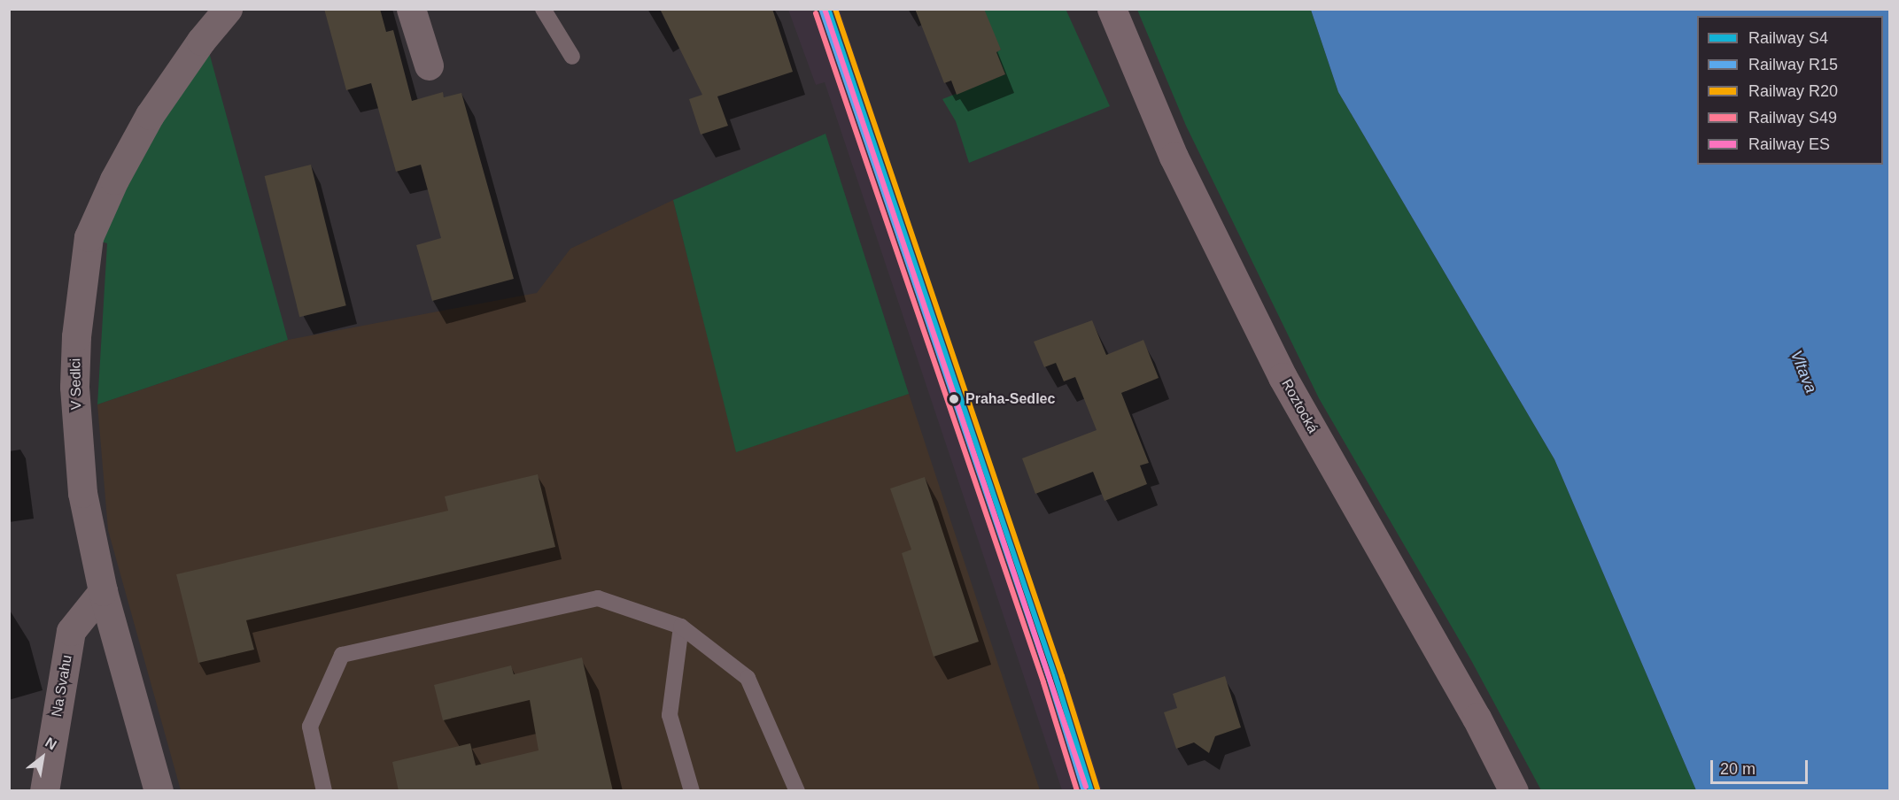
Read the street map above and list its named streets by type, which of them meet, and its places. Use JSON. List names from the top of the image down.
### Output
{
  "streets": {
    "main road": ["Roztocká"],
    "street": ["V Sedlci", "Na Svahu"]
  },
  "crossings": [
    ["V Sedlci", "Na Svahu"]
  ],
  "water": ["Vltava"],
  "places": ["Praha-Sedlec"],
  "lines": [
    "rail line S4",
    "rail line R20",
    "rail line ES",
    "rail line R15",
    "rail line S49"
  ],
  "legend": [
    "Railway S4",
    "Railway R15",
    "Railway R20",
    "Railway S49",
    "Railway ES"
  ],
  "scale_bar": "20 m",
  "north": "top right"
}
